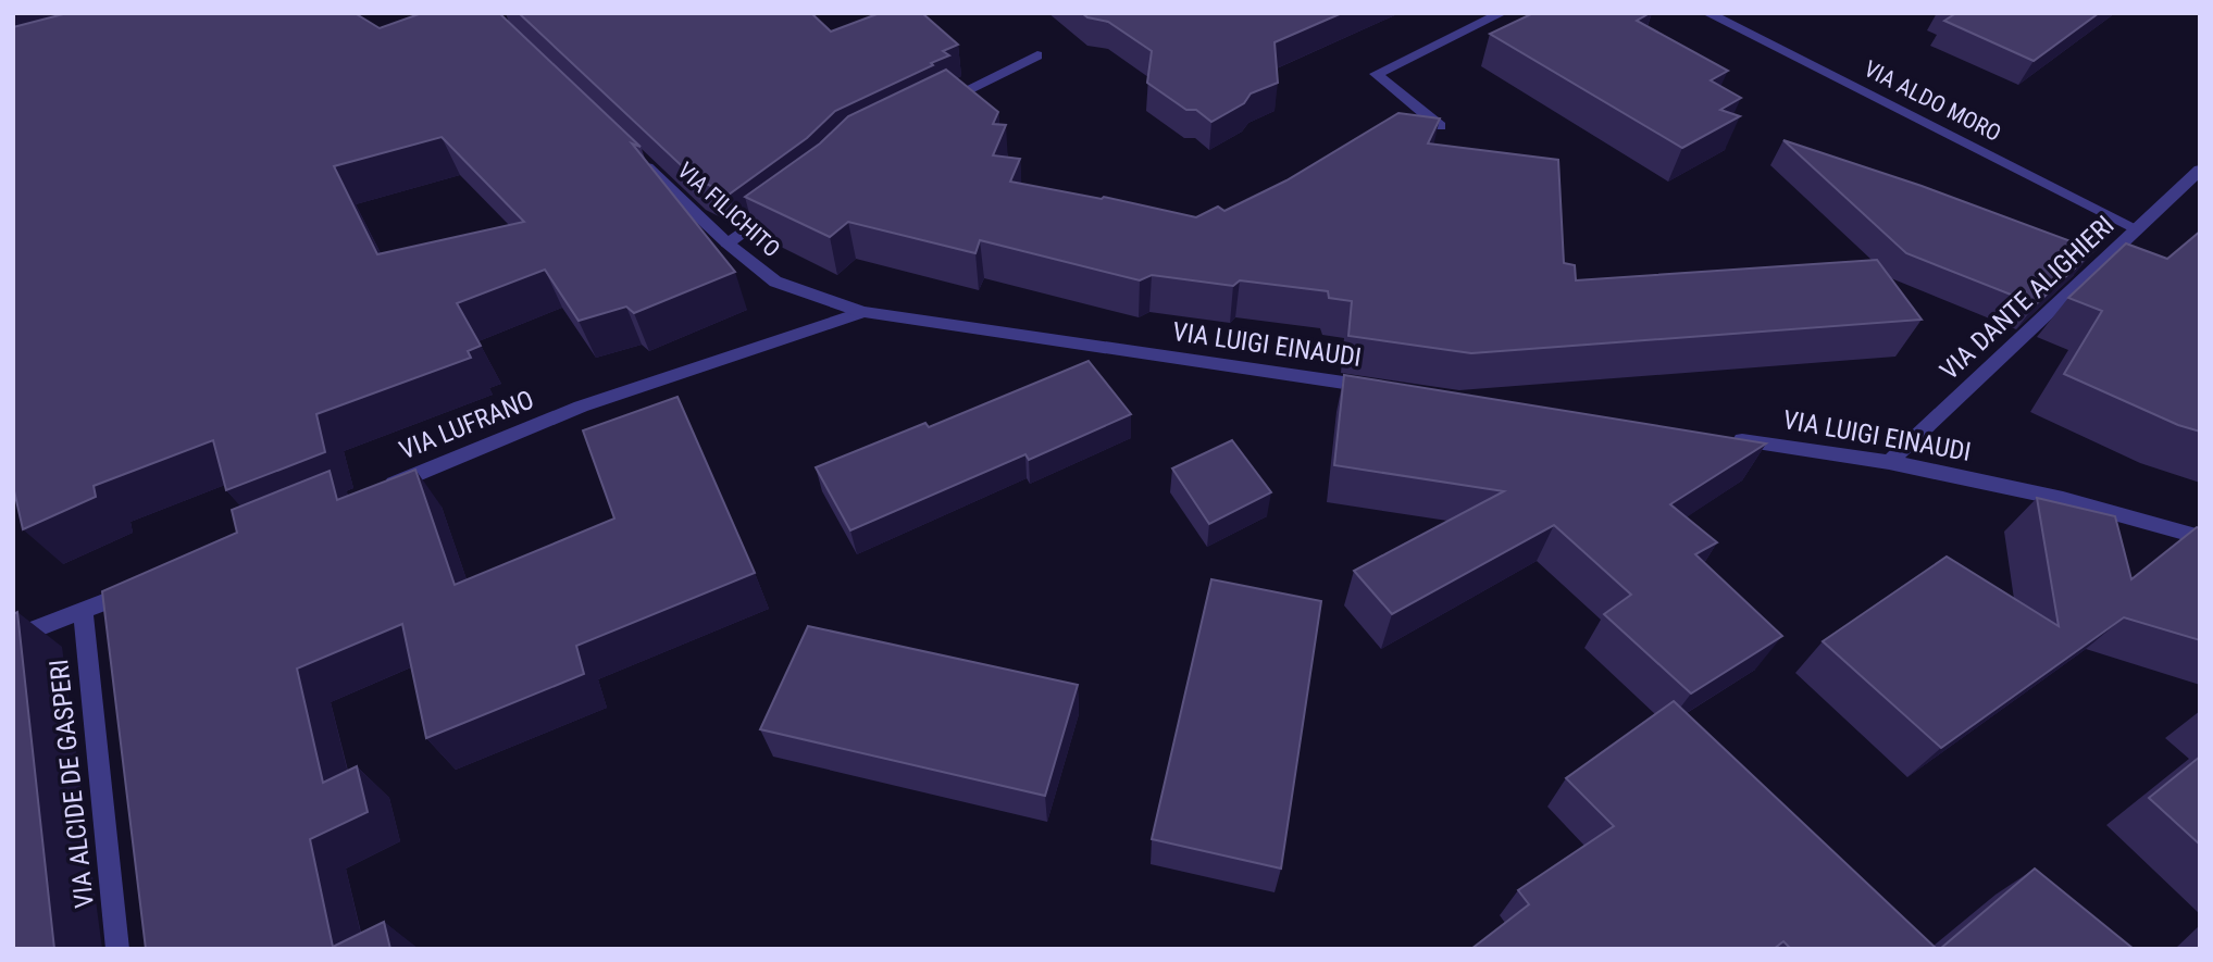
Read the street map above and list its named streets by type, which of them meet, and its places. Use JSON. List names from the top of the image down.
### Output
{
  "streets": {
    "street": [
      "VIA ALDO MORO",
      "VIA FILICHITO",
      "VIA DANTE ALIGHIERI",
      "VIA LUIGI EINAUDI",
      "VIA LUFRANO",
      "VIA ALCIDE DE GASPERI"
    ]
  },
  "crossings": [
    ["VIA ALDO MORO", "VIA DANTE ALIGHIERI"],
    ["VIA FILICHITO", "VIA LUIGI EINAUDI"],
    ["VIA FILICHITO", "VIA LUFRANO"],
    ["VIA DANTE ALIGHIERI", "VIA LUIGI EINAUDI"],
    ["VIA LUIGI EINAUDI", "VIA LUFRANO"]
  ]
}
